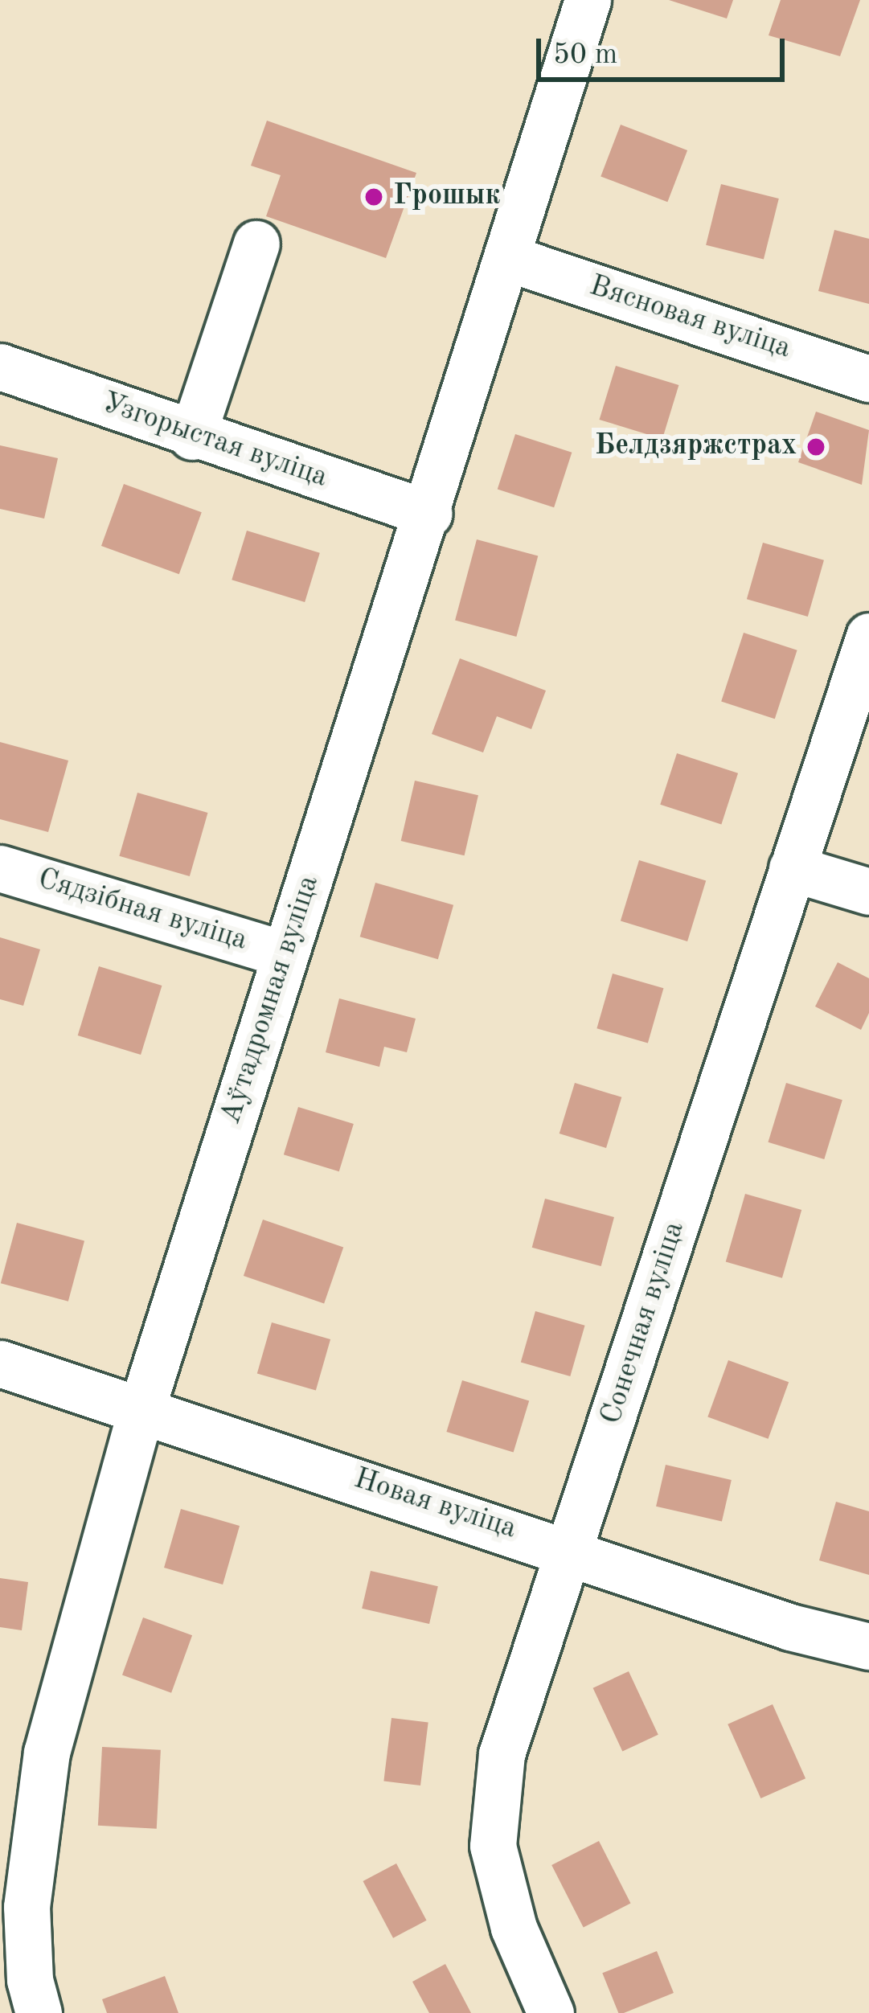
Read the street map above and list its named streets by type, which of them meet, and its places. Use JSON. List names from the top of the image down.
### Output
{
  "streets": {
    "street": [
      "Вясновая вуліца",
      "Узгорыстая вуліца",
      "Сядзібная вуліца",
      "Аўтадромная вуліца",
      "Сонечная вуліца",
      "Новая вуліца"
    ]
  },
  "crossings": [
    ["Вясновая вуліца", "Аўтадромная вуліца"],
    ["Узгорыстая вуліца", "Аўтадромная вуліца"],
    ["Сядзібная вуліца", "Аўтадромная вуліца"],
    ["Аўтадромная вуліца", "Новая вуліца"],
    ["Сонечная вуліца", "Новая вуліца"]
  ],
  "places": ["Грошык", "Белдзяржстрах"],
  "scale_bar": "50 m"
}
